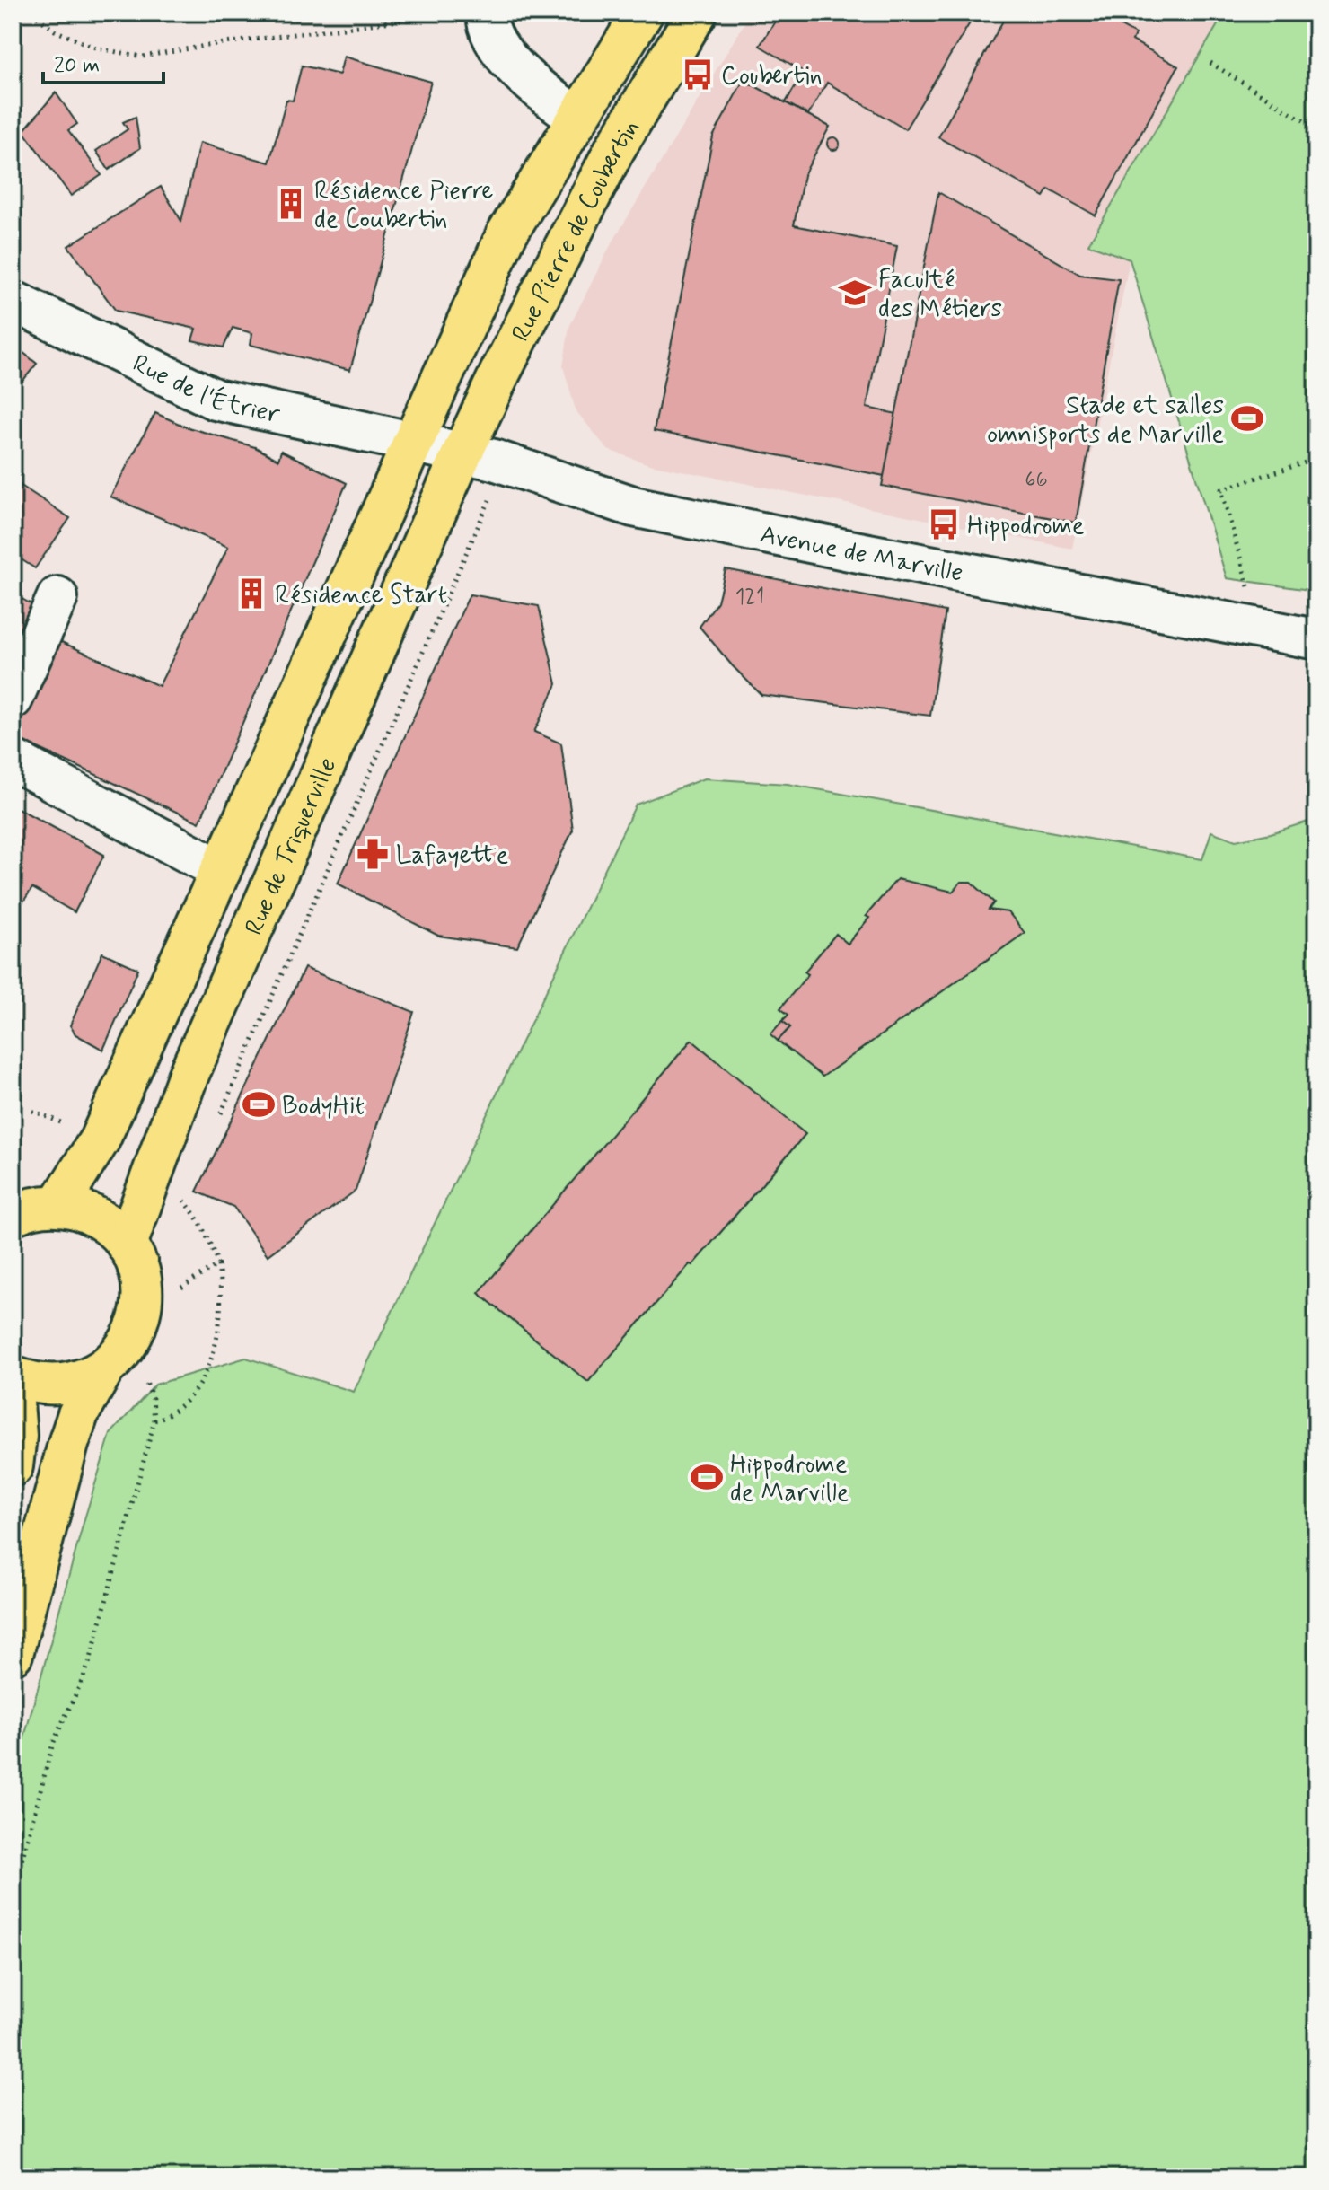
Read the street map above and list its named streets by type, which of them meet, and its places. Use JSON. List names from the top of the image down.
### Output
{
  "streets": {
    "main road": ["Rue Pierre de Coubertin", "Rue de Triquerville"],
    "street": ["Rue de l'Étrier", "Avenue de Marville"]
  },
  "crossings": [
    ["Rue Pierre de Coubertin", "Rue de l'Étrier"],
    ["Rue Pierre de Coubertin", "Avenue de Marville"],
    ["Rue Pierre de Coubertin", "Rue de Triquerville"],
    ["Rue de l'Étrier", "Avenue de Marville"],
    ["Rue de l'Étrier", "Rue de Triquerville"],
    ["Avenue de Marville", "Rue de Triquerville"]
  ],
  "places": {
    "bus stop": ["Coubertin", "Hippodrome"],
    "building": ["Résidence Pierre de Coubertin", "Résidence Start"],
    "school or university": ["Faculté des Métiers"],
    "sports": ["Stade et salles omnisports de Marville", "BodyHit", "Hippodrome de Marville"],
    "pharmacy": ["Lafayette"]
  },
  "house_numbers": ["66", "121"],
  "scale_bar": "20 m"
}
